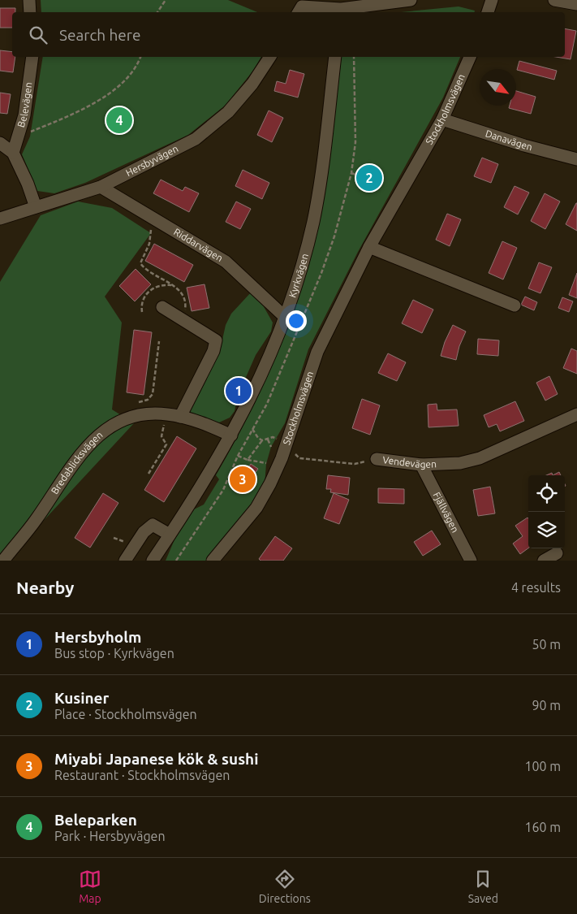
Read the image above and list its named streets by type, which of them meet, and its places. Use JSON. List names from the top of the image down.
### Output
{
  "streets": {
    "street": [
      "Belevägen",
      "Stockholmsvägen",
      "Danavägen",
      "Hersbyvägen",
      "Riddarvägen",
      "Kyrkvägen",
      "Vendevägen",
      "Bredablicksvägen",
      "Fjällvägen"
    ]
  },
  "crossings": [
    ["Stockholmsvägen", "Danavägen"],
    ["Stockholmsvägen", "Vendevägen"],
    ["Hersbyvägen", "Riddarvägen"],
    ["Riddarvägen", "Kyrkvägen"],
    ["Kyrkvägen", "Bredablicksvägen"],
    ["Vendevägen", "Fjällvägen"]
  ],
  "north": "bottom right",
  "page": {
    "search": "Search here",
    "pins": [
      "4",
      "2",
      "1",
      "3"
    ],
    "heading": ["Nearby", "4 results"],
    "list": [
      {
        "mark": "1",
        "name": "Hersbyholm",
        "note": "Bus stop · Kyrkvägen",
        "value": "50 m"
      },
      {
        "mark": "2",
        "name": "Kusiner",
        "note": "Place · Stockholmsvägen",
        "value": "90 m"
      },
      {
        "mark": "3",
        "name": "Miyabi Japanese kök & sushi",
        "note": "Restaurant · Stockholmsvägen",
        "value": "100 m"
      },
      {
        "mark": "4",
        "name": "Beleparken",
        "note": "Park · Hersbyvägen",
        "value": "160 m"
      }
    ],
    "nav": ["Map", "Directions", "Saved"]
  }
}
